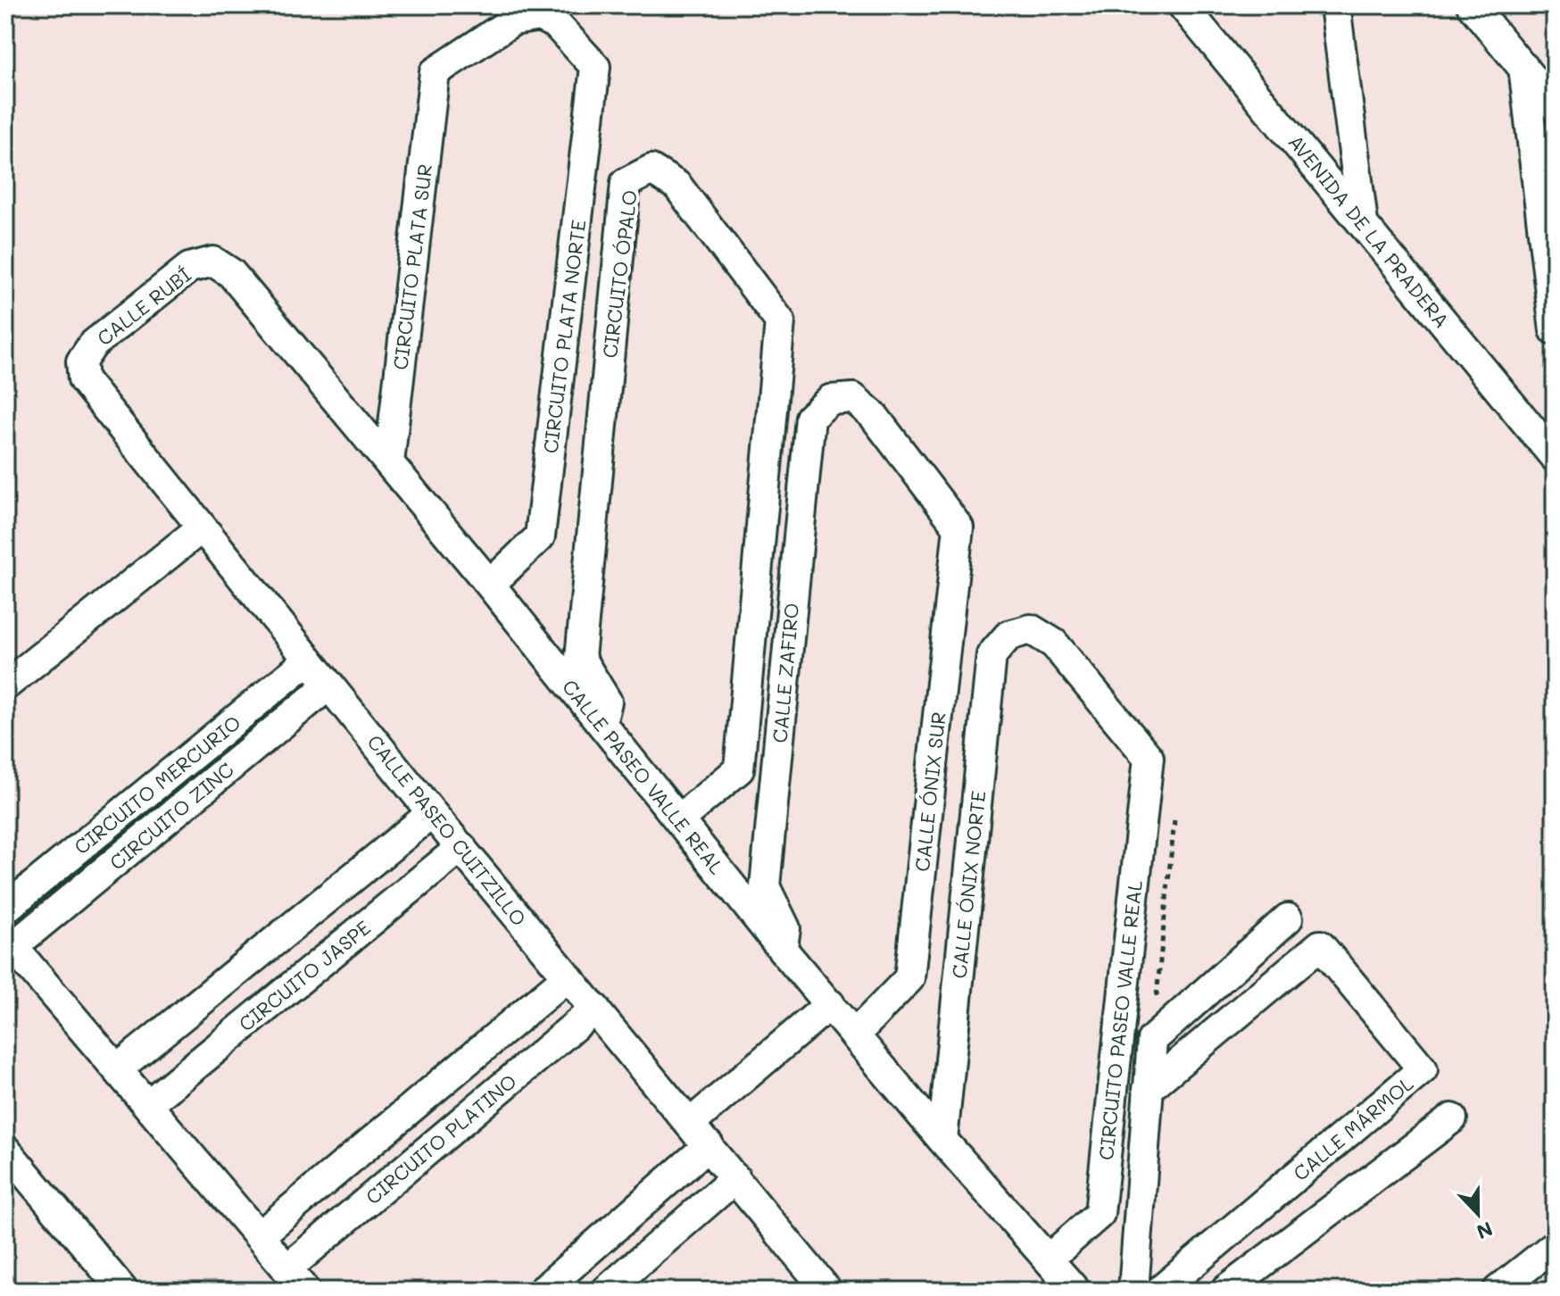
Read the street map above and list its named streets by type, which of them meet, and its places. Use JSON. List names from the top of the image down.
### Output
{
  "streets": {
    "street": [
      "AVENIDA DE LA PRADERA",
      "CIRCUITO PLATA SUR",
      "CIRCUITO ÓPALO",
      "CALLE RUBÍ",
      "CIRCUITO PLATA NORTE",
      "CALLE ZAFIRO",
      "CALLE PASEO VALLE REAL",
      "CIRCUITO MERCURIO",
      "CALLE ÓNIX SUR",
      "CIRCUITO ZINC",
      "CALLE PASEO CUITZILLO",
      "CALLE ÓNIX NORTE",
      "CIRCUITO JASPE",
      "CIRCUITO PASEO VALLE REAL",
      "CALLE MÁRMOL",
      "CIRCUITO PLATINO"
    ]
  },
  "crossings": [
    ["CIRCUITO PLATA SUR", "CIRCUITO PLATA NORTE"],
    ["CIRCUITO PLATA SUR", "CALLE PASEO VALLE REAL"],
    ["CIRCUITO ÓPALO", "CALLE PASEO VALLE REAL"],
    ["CALLE RUBÍ", "CALLE PASEO VALLE REAL"],
    ["CALLE RUBÍ", "CALLE PASEO CUITZILLO"],
    ["CIRCUITO PLATA NORTE", "CALLE PASEO VALLE REAL"],
    ["CALLE ZAFIRO", "CALLE PASEO VALLE REAL"],
    ["CALLE ZAFIRO", "CALLE ÓNIX SUR"],
    ["CALLE PASEO VALLE REAL", "CALLE ÓNIX SUR"],
    ["CALLE PASEO VALLE REAL", "CALLE ÓNIX NORTE"],
    ["CALLE PASEO VALLE REAL", "CIRCUITO PASEO VALLE REAL"],
    ["CIRCUITO MERCURIO", "CALLE PASEO CUITZILLO"],
    ["CIRCUITO ZINC", "CALLE PASEO CUITZILLO"],
    ["CALLE PASEO CUITZILLO", "CIRCUITO JASPE"],
    ["CALLE PASEO CUITZILLO", "CIRCUITO PLATINO"],
    ["CALLE ÓNIX NORTE", "CIRCUITO PASEO VALLE REAL"]
  ],
  "north": "bottom"
}
